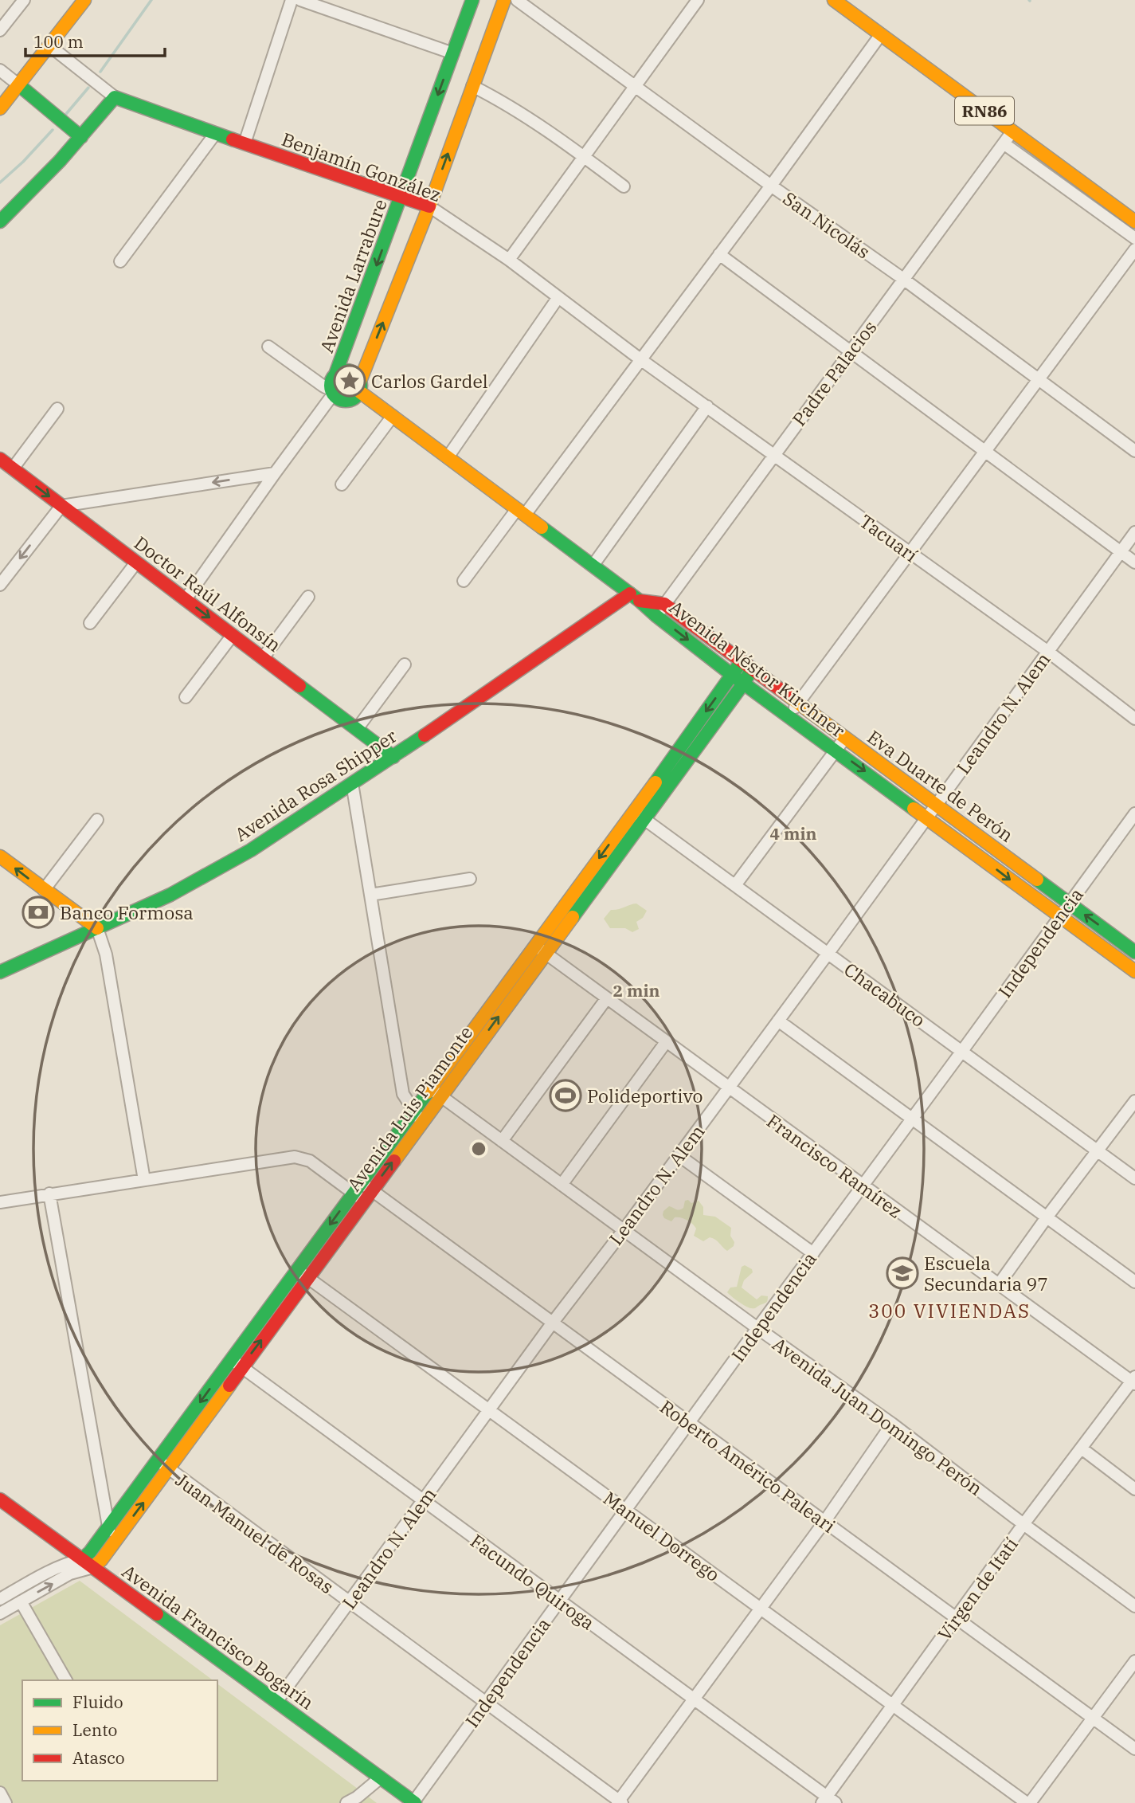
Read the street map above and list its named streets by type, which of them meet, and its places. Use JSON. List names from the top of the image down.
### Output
{
  "streets": {
    "main road": [
      "RN86",
      "Benjamín González",
      "Avenida Larrabure",
      "Doctor Raúl Alfonsín",
      "Avenida Néstor Kirchner",
      "Avenida Rosa Shipper",
      "Eva Duarte de Perón",
      "Avenida Luis Piamonte",
      "Avenida Francisco Bogarín"
    ],
    "street": [
      "San Nicolás",
      "Padre Palacios",
      "Tacuarí",
      "Leandro N. Alem",
      "Independencia",
      "Chacabuco",
      "Francisco Ramírez",
      "Avenida Juan Domingo Perón",
      "Roberto Américo Paleari",
      "Juan Manuel de Rosas",
      "Manuel Dorrego",
      "Facundo Quiroga",
      "Virgen de Itatí"
    ]
  },
  "crossings": [
    ["RN86", "Padre Palacios"],
    ["Benjamín González", "Avenida Larrabure"],
    ["Benjamín González", "Tacuarí"],
    ["San Nicolás", "Padre Palacios"],
    ["Avenida Larrabure", "Avenida Néstor Kirchner"],
    ["Padre Palacios", "Tacuarí"],
    ["Padre Palacios", "Avenida Néstor Kirchner"],
    ["Padre Palacios", "Eva Duarte de Perón"],
    ["Tacuarí", "Leandro N. Alem"],
    ["Doctor Raúl Alfonsín", "Avenida Rosa Shipper"],
    ["Avenida Néstor Kirchner", "Leandro N. Alem"],
    ["Avenida Néstor Kirchner", "Avenida Rosa Shipper"],
    ["Avenida Néstor Kirchner", "Eva Duarte de Perón"],
    ["Avenida Néstor Kirchner", "Independencia"],
    ["Avenida Néstor Kirchner", "Avenida Luis Piamonte"],
    ["Leandro N. Alem", "Eva Duarte de Perón"],
    ["Leandro N. Alem", "Chacabuco"],
    ["Leandro N. Alem", "Francisco Ramírez"],
    ["Leandro N. Alem", "Avenida Juan Domingo Perón"],
    ["Leandro N. Alem", "Roberto Américo Paleari"],
    ["Leandro N. Alem", "Juan Manuel de Rosas"],
    ["Leandro N. Alem", "Manuel Dorrego"],
    ["Leandro N. Alem", "Facundo Quiroga"],
    ["Leandro N. Alem", "Avenida Francisco Bogarín"],
    ["Avenida Rosa Shipper", "Eva Duarte de Perón"],
    ["Eva Duarte de Perón", "Independencia"],
    ["Eva Duarte de Perón", "Avenida Luis Piamonte"],
    ["Independencia", "Chacabuco"],
    ["Independencia", "Francisco Ramírez"],
    ["Independencia", "Avenida Juan Domingo Perón"],
    ["Independencia", "Roberto Américo Paleari"],
    ["Independencia", "Juan Manuel de Rosas"],
    ["Independencia", "Manuel Dorrego"],
    ["Independencia", "Facundo Quiroga"],
    ["Independencia", "Avenida Francisco Bogarín"],
    ["Chacabuco", "Avenida Luis Piamonte"],
    ["Avenida Luis Piamonte", "Francisco Ramírez"],
    ["Avenida Luis Piamonte", "Avenida Juan Domingo Perón"],
    ["Avenida Luis Piamonte", "Roberto Américo Paleari"],
    ["Avenida Luis Piamonte", "Juan Manuel de Rosas"],
    ["Avenida Luis Piamonte", "Manuel Dorrego"],
    ["Avenida Luis Piamonte", "Facundo Quiroga"],
    ["Avenida Luis Piamonte", "Avenida Francisco Bogarín"],
    ["Francisco Ramírez", "Virgen de Itatí"],
    ["Avenida Juan Domingo Perón", "Virgen de Itatí"],
    ["Roberto Américo Paleari", "Virgen de Itatí"],
    ["Manuel Dorrego", "Virgen de Itatí"],
    ["Facundo Quiroga", "Virgen de Itatí"]
  ],
  "one_way": ["Avenida Néstor Kirchner"],
  "districts": ["300 VIVIENDAS"],
  "places": {
    "place": ["Carlos Gardel"],
    "bank": ["Banco Formosa"],
    "sports": ["Polideportivo"],
    "school or university": ["Escuela Secundaria 97"]
  },
  "legend": ["Fluido", "Lento", "Atasco"],
  "scale_bar": "100 m",
  "rings": ["4 min", "2 min"]
}
